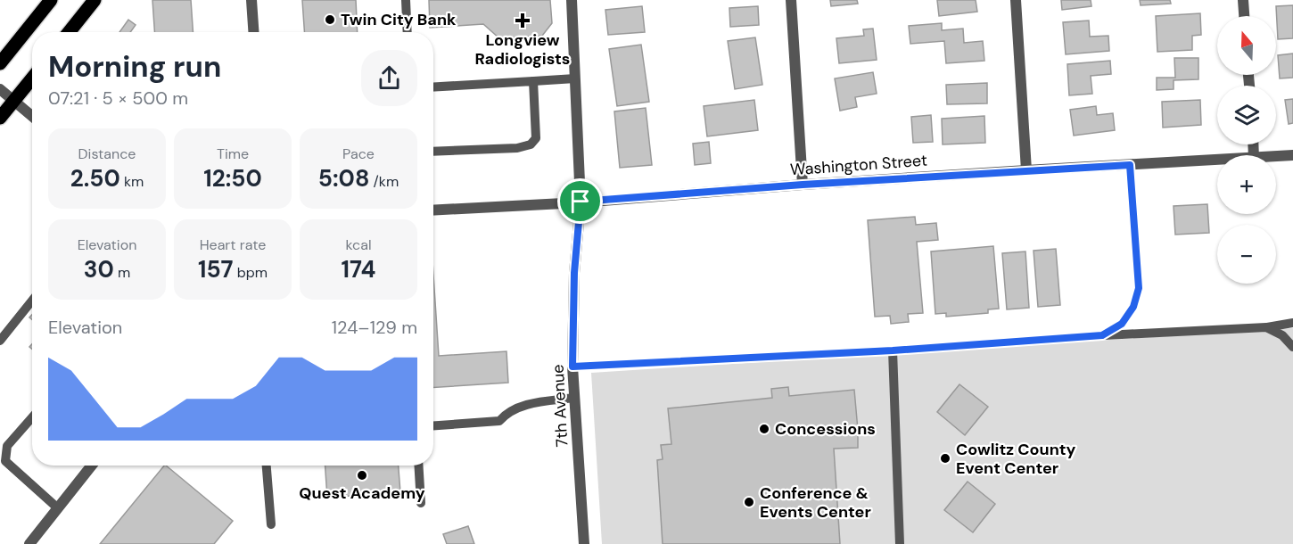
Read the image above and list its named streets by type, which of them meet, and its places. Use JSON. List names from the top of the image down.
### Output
{
  "streets": {
    "street": ["Washington Street", "7th Avenue"]
  },
  "crossings": [
    ["Washington Street", "7th Avenue"]
  ],
  "places": {
    "other": [
      "Twin City Bank",
      "Concessions",
      "Cowlitz County Event Center",
      "Quest Academy",
      "Conference & Events Center"
    ],
    "health": ["Longview Radiologists"]
  },
  "north": "top",
  "page": {
    "map_buttons": ["+", "−"],
    "heading": ["Morning run", "07:21 · 5 × 500 m"],
    "stats": [
      ["Distance", "2.50 km"],
      ["Time", "12:50"],
      ["Pace", "5:08 /km"],
      ["Elevation", "30 m"],
      ["Heart rate", "157 bpm"],
      ["kcal", "174"]
    ],
    "chart": ["Elevation", "124–129 m"]
  }
}
